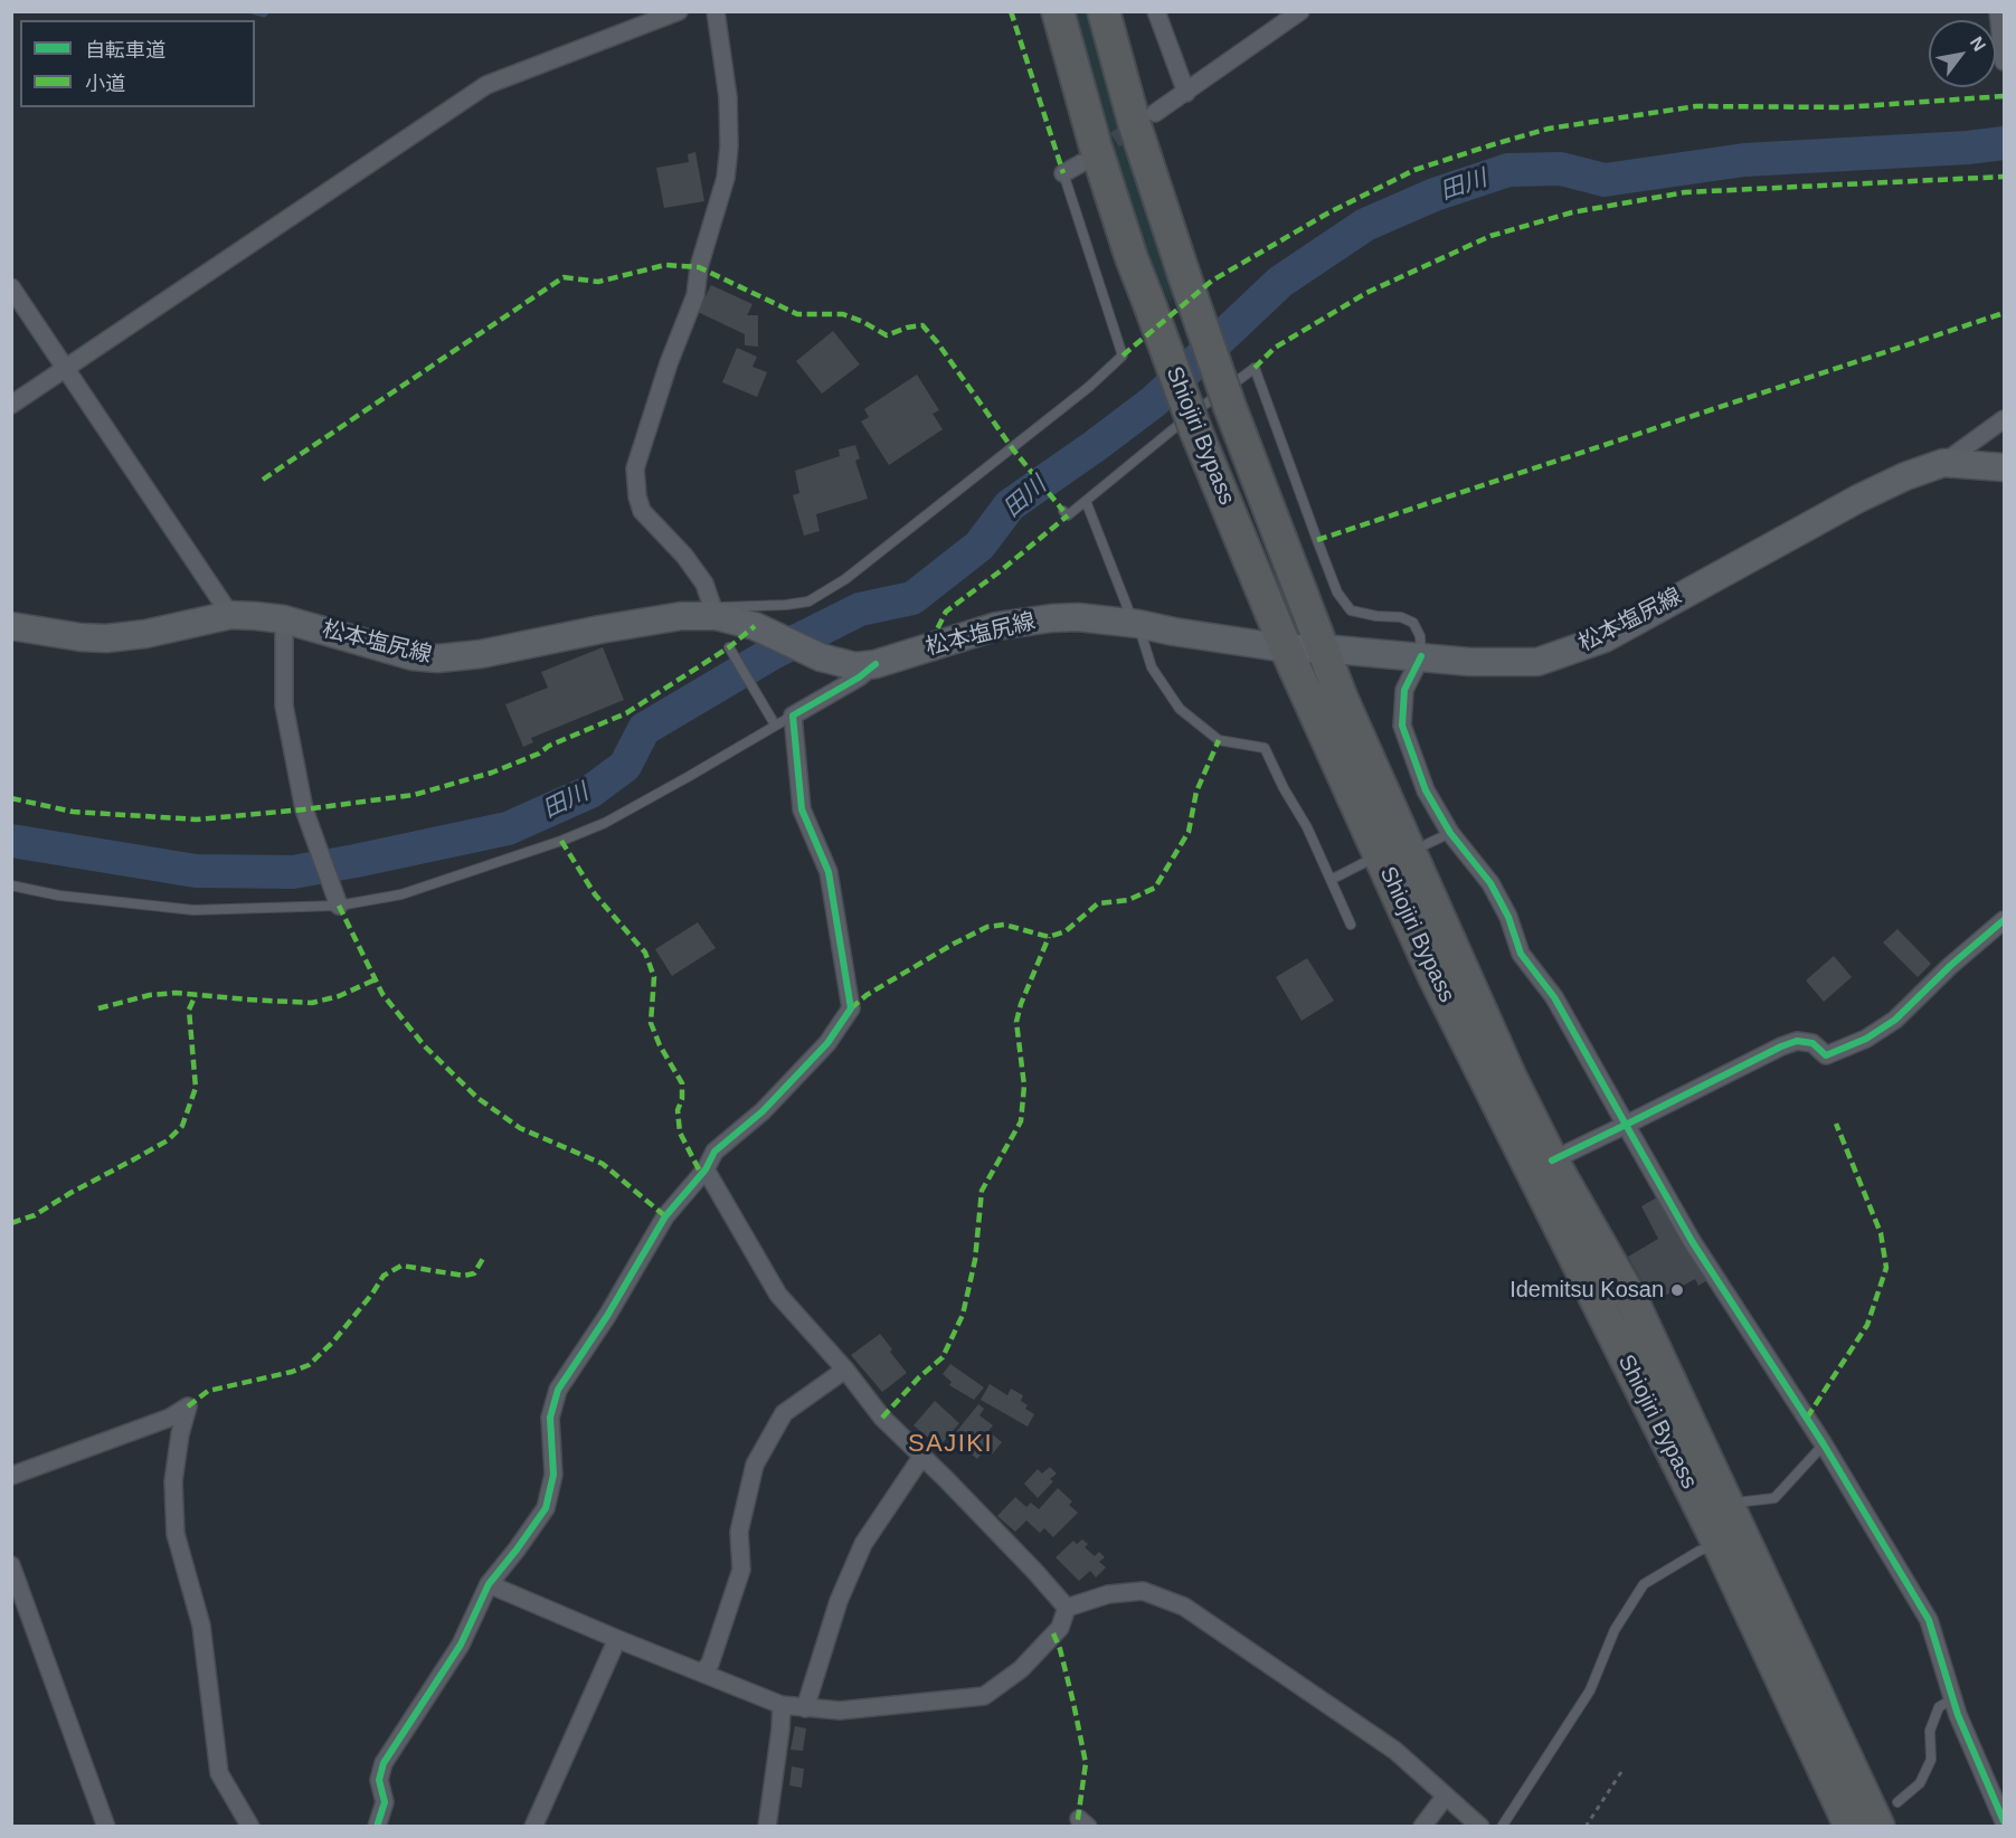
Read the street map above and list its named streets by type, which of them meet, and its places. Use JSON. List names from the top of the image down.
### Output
{
  "streets": {
    "highway": ["Shiojiri Bypass"],
    "main road": ["松本塩尻線"]
  },
  "crossings": [
    ["Shiojiri Bypass", "松本塩尻線"]
  ],
  "districts": ["SAJIKI"],
  "water": ["田川"],
  "places": ["Idemitsu Kosan"],
  "legend": ["自転車道", "小道"],
  "north": "top right"
}
